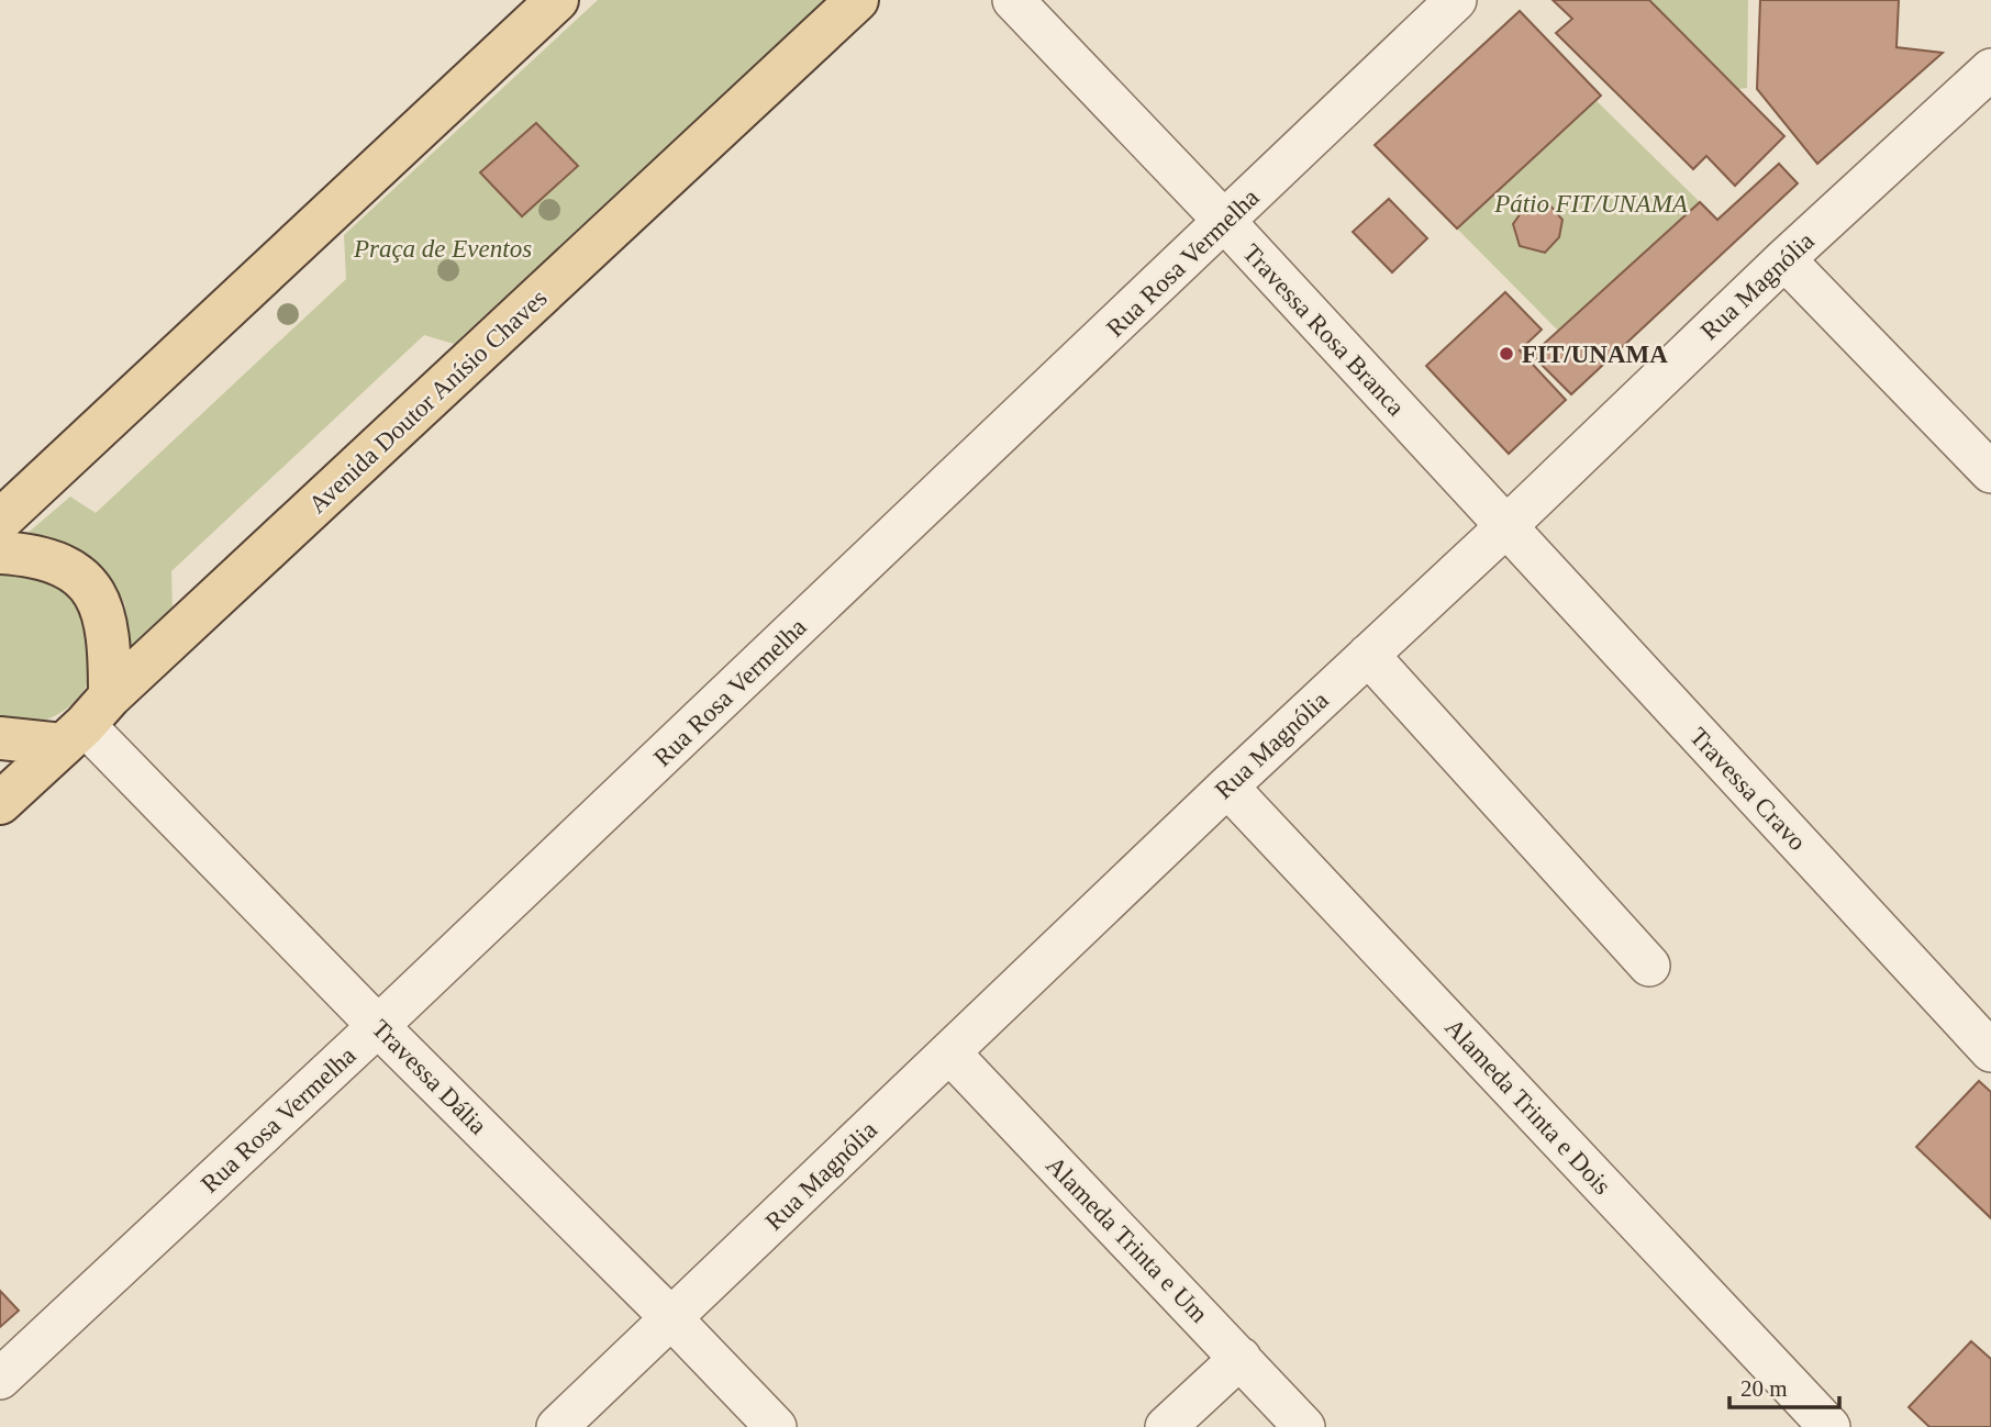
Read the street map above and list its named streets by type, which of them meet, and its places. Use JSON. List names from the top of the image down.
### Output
{
  "streets": {
    "main road": ["Avenida Doutor Anísio Chaves"],
    "street": [
      "Rua Rosa Vermelha",
      "Rua Magnólia",
      "Travessa Rosa Branca",
      "Travessa Cravo",
      "Travessa Dália",
      "Alameda Trinta e Dois",
      "Alameda Trinta e Um"
    ]
  },
  "crossings": [
    ["Rua Rosa Vermelha", "Travessa Rosa Branca"],
    ["Rua Rosa Vermelha", "Travessa Dália"],
    ["Rua Magnólia", "Travessa Rosa Branca"],
    ["Rua Magnólia", "Travessa Cravo"],
    ["Rua Magnólia", "Travessa Dália"],
    ["Rua Magnólia", "Alameda Trinta e Dois"],
    ["Rua Magnólia", "Alameda Trinta e Um"],
    ["Travessa Rosa Branca", "Travessa Cravo"],
    ["Avenida Doutor Anísio Chaves", "Travessa Dália"]
  ],
  "parks": ["Pátio FIT/UNAMA", "Praça de Eventos"],
  "places": ["FIT/UNAMA"],
  "scale_bar": "20 m"
}
